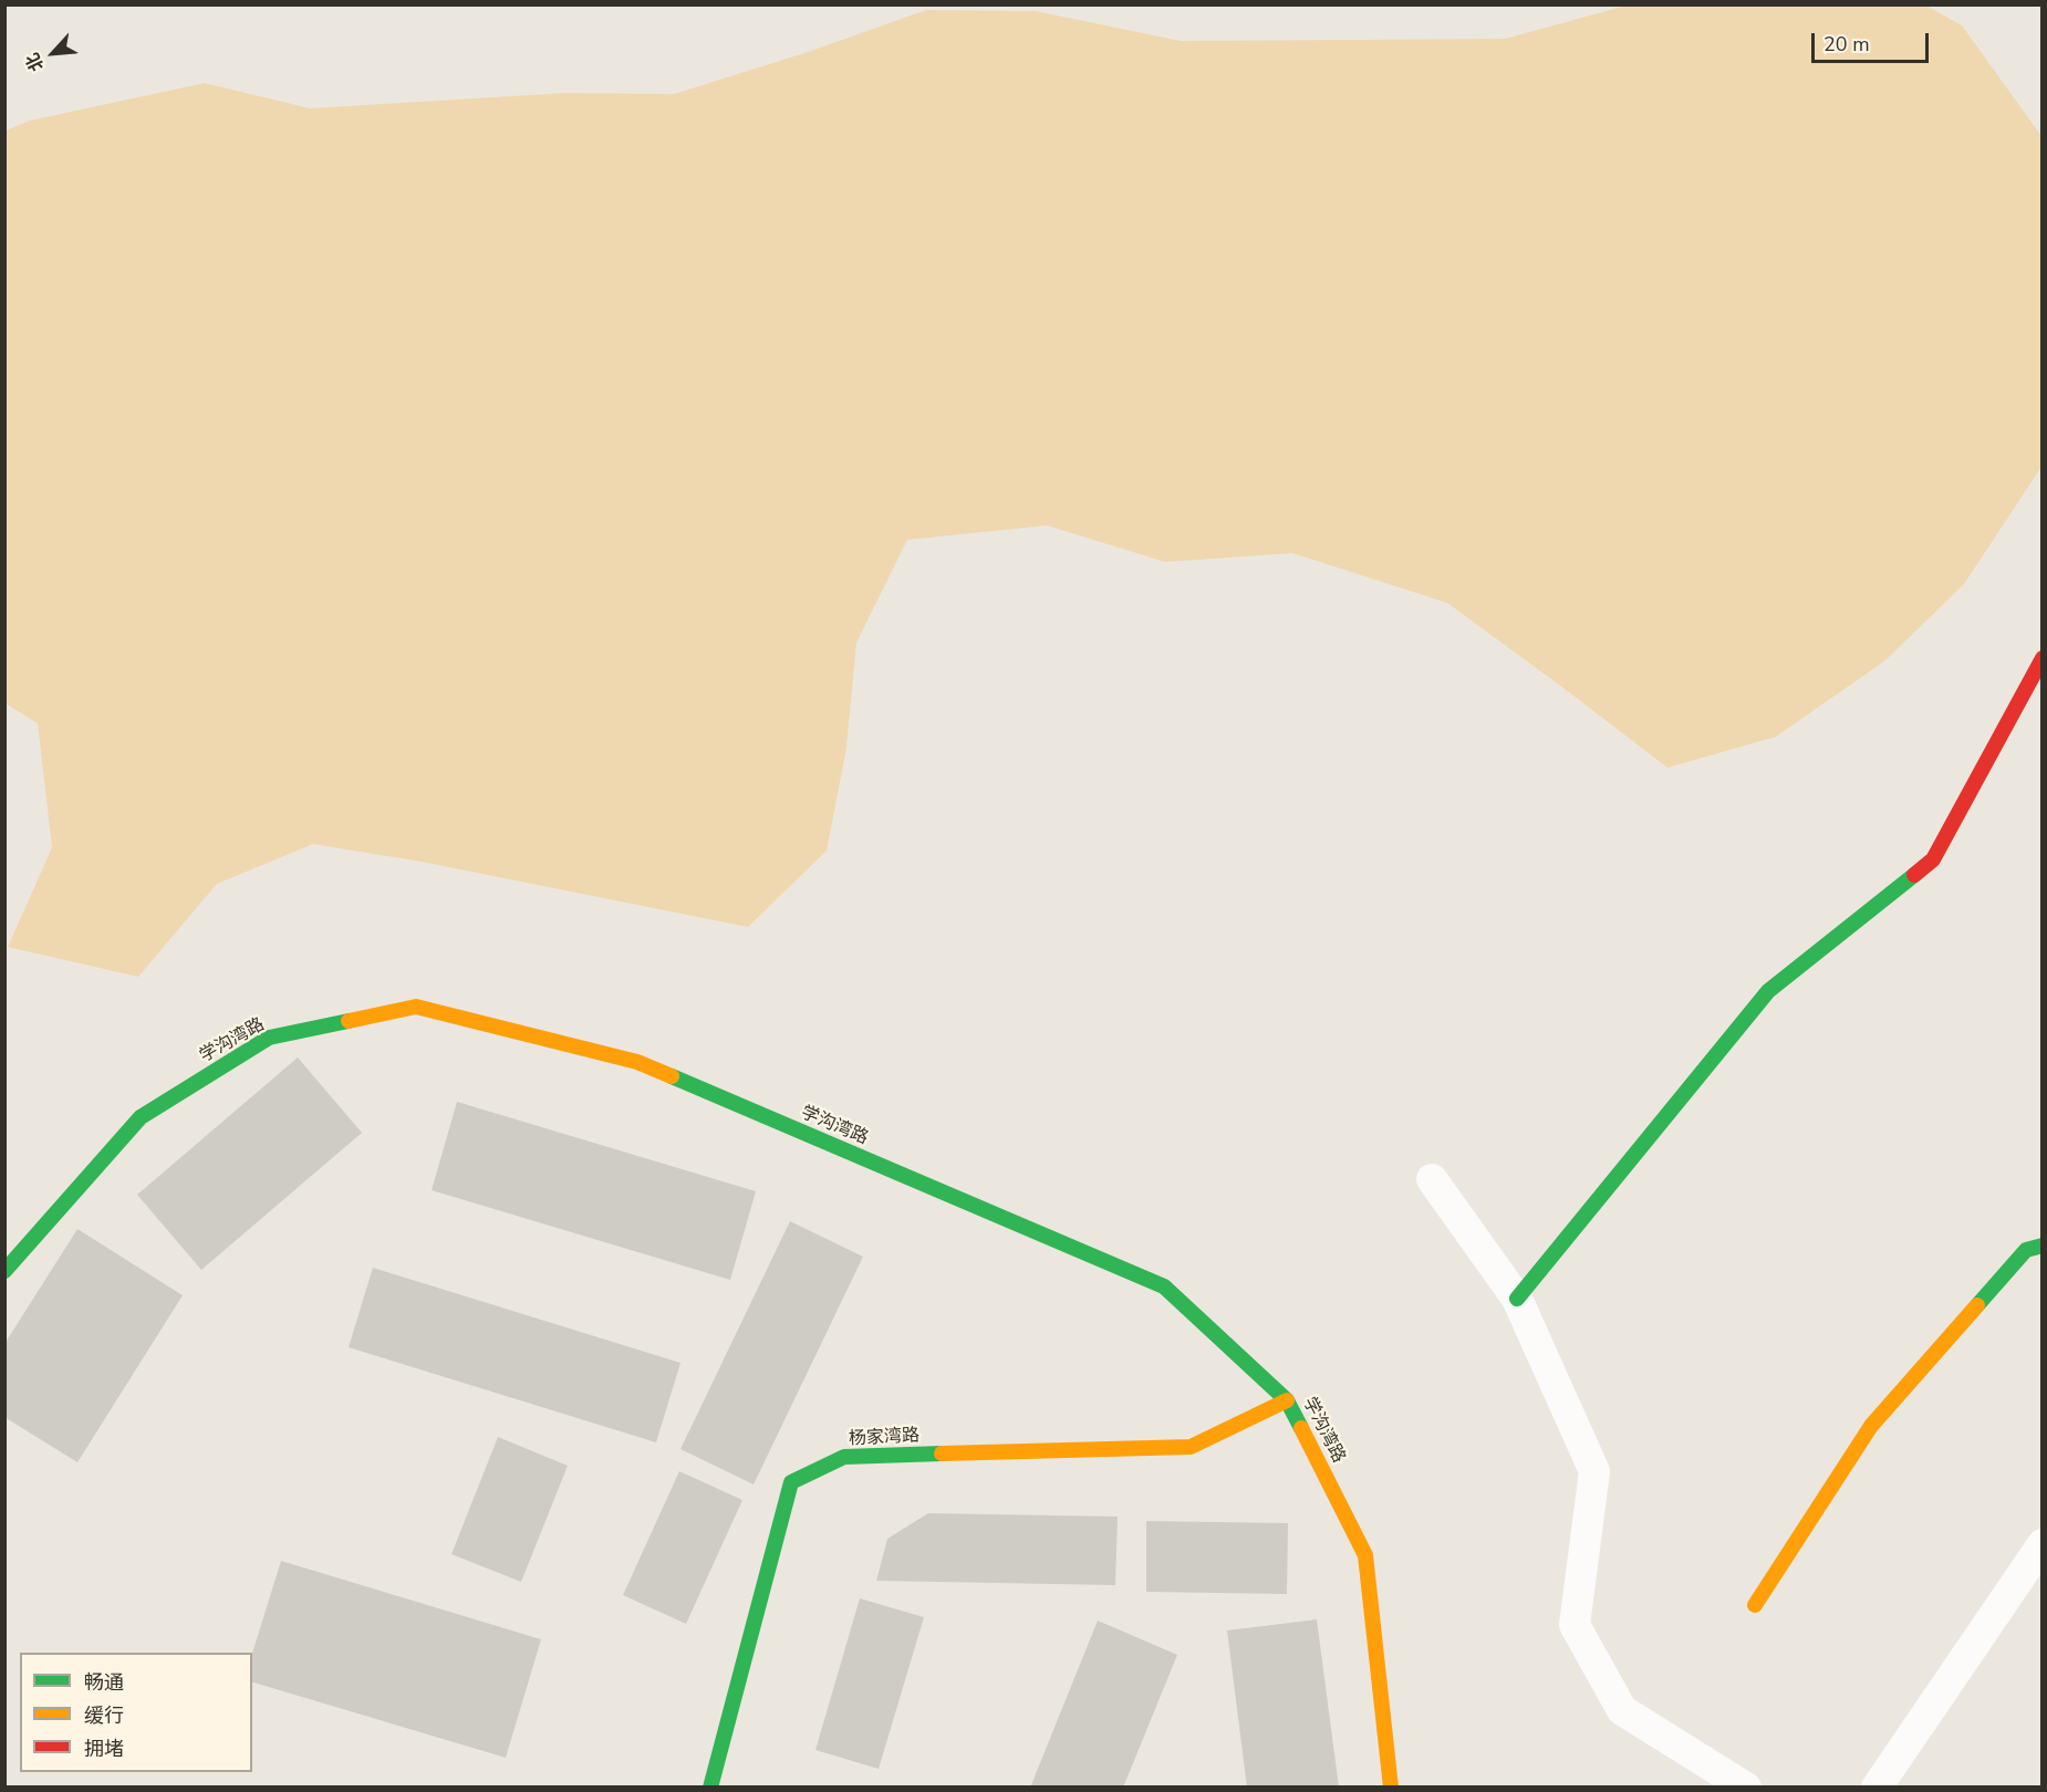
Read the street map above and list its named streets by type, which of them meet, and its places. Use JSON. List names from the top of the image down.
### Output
{
  "streets": {
    "street": ["学沟湾路", "杨家湾路"]
  },
  "crossings": [
    ["学沟湾路", "杨家湾路"]
  ],
  "legend": ["畅通", "缓行", "拥堵"],
  "scale_bar": "20 m",
  "north": "bottom left"
}
